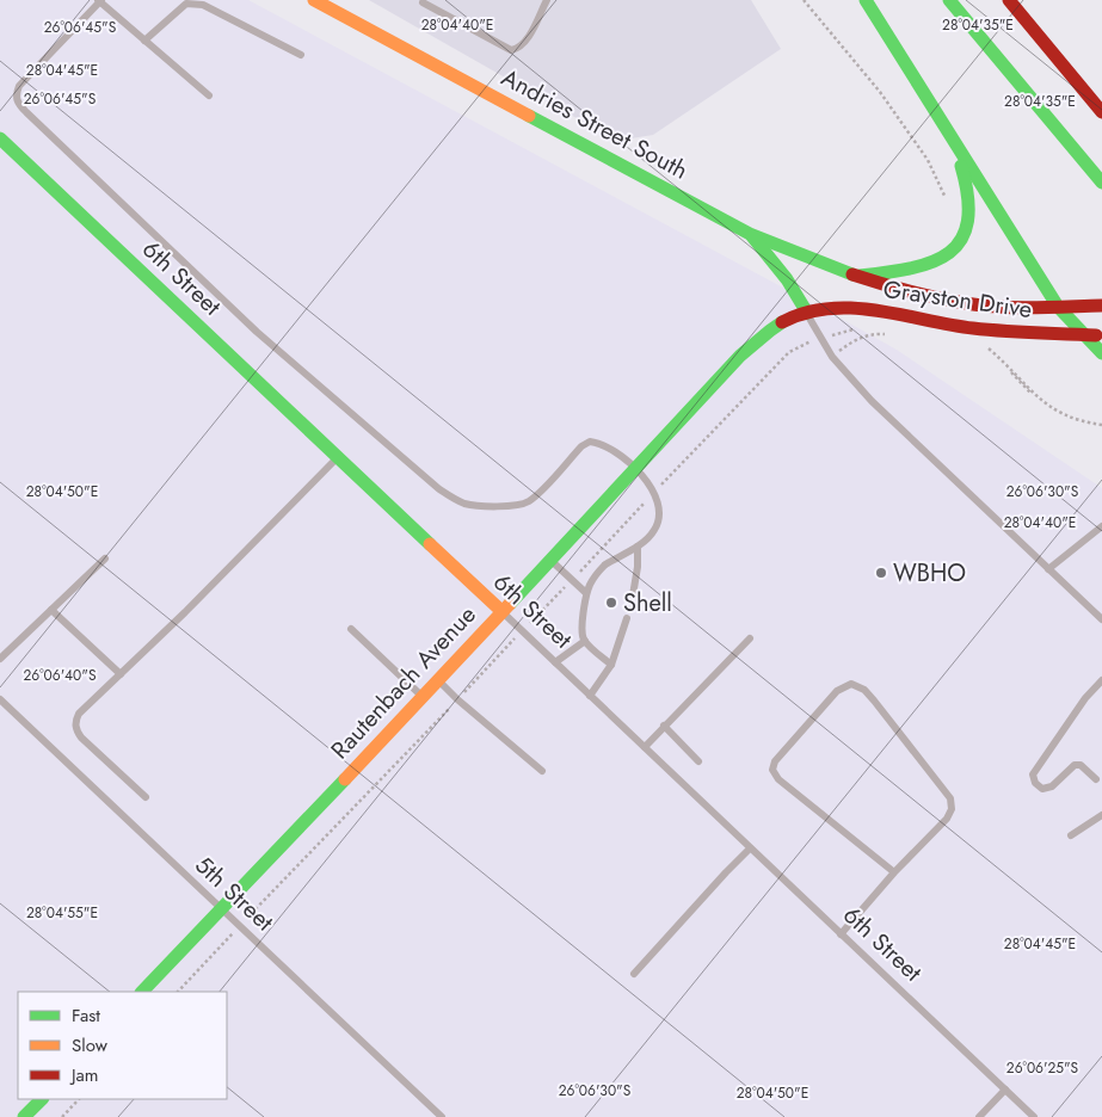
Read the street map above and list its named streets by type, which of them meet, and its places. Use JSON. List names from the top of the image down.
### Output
{
  "streets": {
    "main road": [
      "Andries Street South",
      "6th Street",
      "Grayston Drive",
      "Rautenbach Avenue"
    ],
    "lane": ["5th Street"]
  },
  "crossings": [
    ["Andries Street South", "Grayston Drive"],
    ["6th Street", "Rautenbach Avenue"],
    ["Grayston Drive", "Rautenbach Avenue"],
    ["Rautenbach Avenue", "5th Street"]
  ],
  "places": ["WBHO", "Shell"],
  "legend": ["Fast", "Slow", "Jam"],
  "coordinates": [
    "28°04'35\"E",
    "28°04'40\"E",
    "26°06'45\"S",
    "28°04'45\"E",
    "26°06'30\"S",
    "28°04'50\"E",
    "26°06'40\"S",
    "28°04'55\"E",
    "26°06'25\"S"
  ]
}
